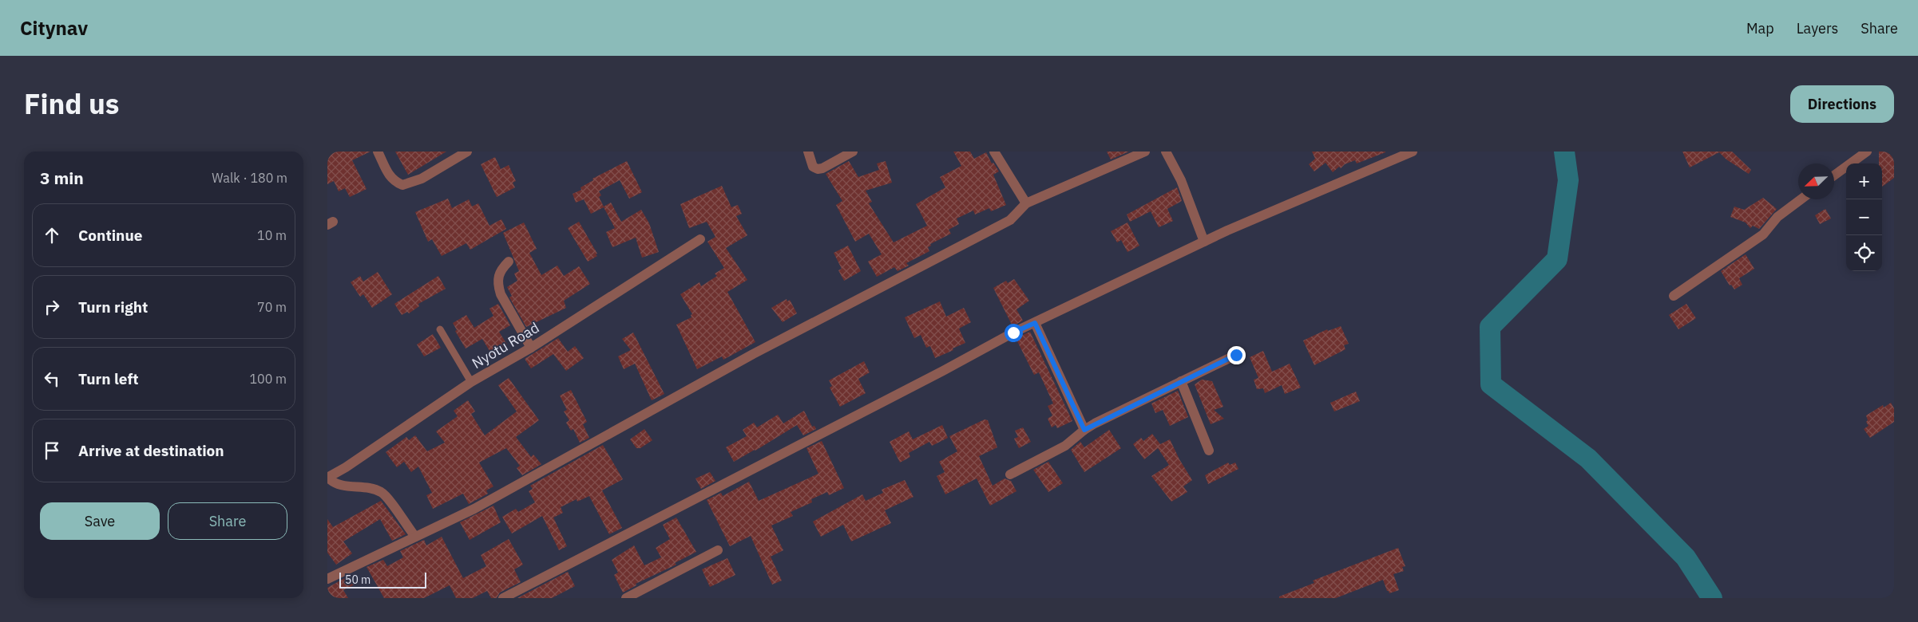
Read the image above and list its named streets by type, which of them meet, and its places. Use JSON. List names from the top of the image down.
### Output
{
  "streets": {
    "street": ["Nyotu Road"]
  },
  "scale_bar": "50 m",
  "north": "bottom left",
  "page": {
    "header": "Citynav",
    "nav": ["Map", "Layers", "Share"],
    "title": "Find us",
    "buttons": [
      "Directions",
      ["Save", "Share"]
    ],
    "heading": ["3 min", "Walk · 180 m"],
    "map_buttons": ["+", "−"],
    "list": [
      ["Continue", "10 m"],
      ["Turn right", "70 m"],
      ["Turn left", "100 m"],
      "Arrive at destination"
    ],
    "scale": "50 m"
  }
}
